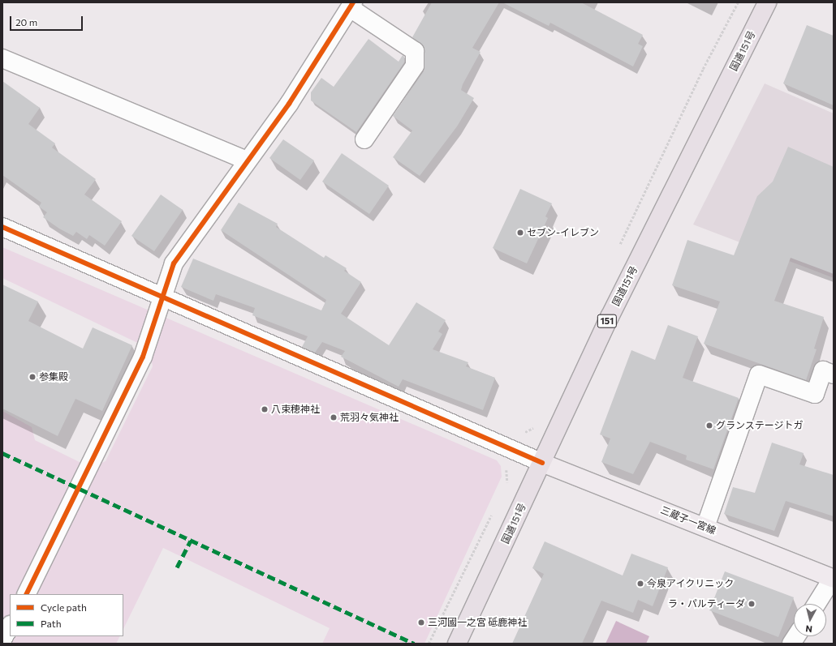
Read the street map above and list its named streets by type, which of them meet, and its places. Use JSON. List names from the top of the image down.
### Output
{
  "streets": {
    "highway": ["国道151号", "151"],
    "main road": ["三蔵子一宮線"]
  },
  "crossings": [
    ["国道151号", "三蔵子一宮線"]
  ],
  "places": [
    "セブン-イレブン",
    "参集殿",
    "八束穂神社",
    "荒羽々気神社",
    "グランステージトガ",
    "今泉アイクリニック",
    "ラ・パルティーダ",
    "三河國一之宮 砥鹿神社"
  ],
  "legend": ["Cycle path", "Path"],
  "scale_bar": "20 m",
  "north": "bottom"
}
